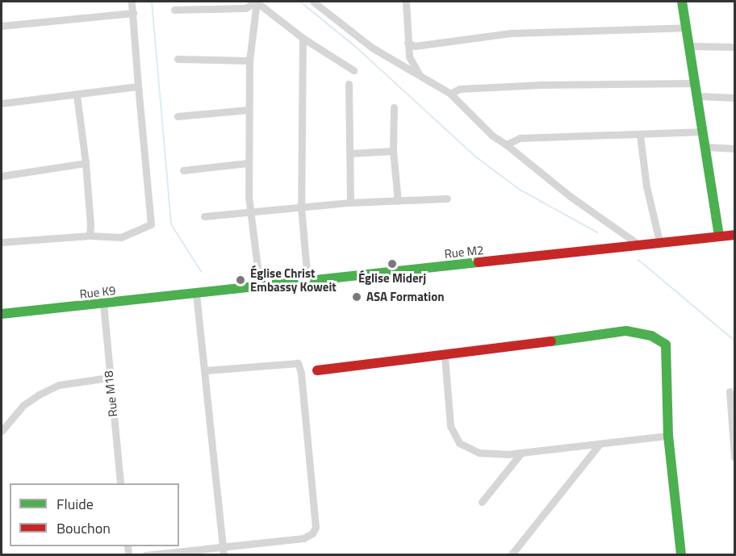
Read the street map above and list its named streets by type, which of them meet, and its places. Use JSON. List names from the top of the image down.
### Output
{
  "streets": {
    "street": ["Rue M2", "Rue K9", "Rue M18"]
  },
  "crossings": [
    ["Rue M2", "Rue K9"],
    ["Rue K9", "Rue M18"]
  ],
  "places": ["Église Miderj", "Église Christ Embassy Koweit", "ASA Formation"],
  "legend": ["Fluide", "Bouchon"]
}
